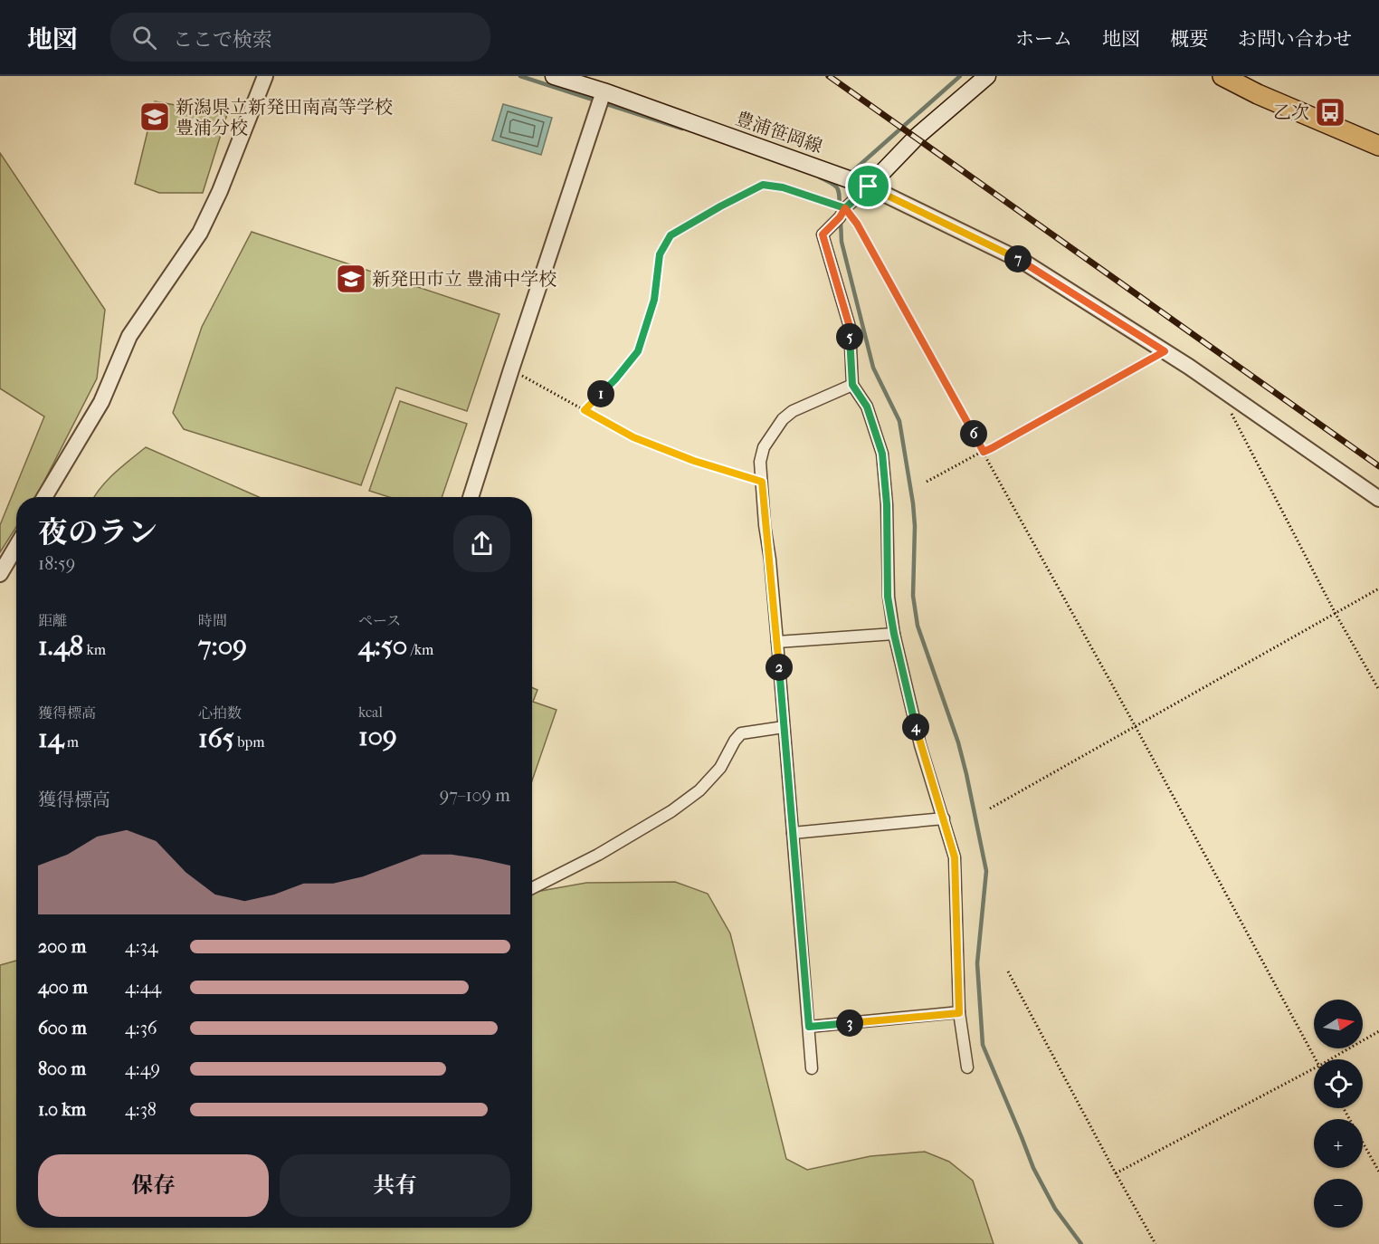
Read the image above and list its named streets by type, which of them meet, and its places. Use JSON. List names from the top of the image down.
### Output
{
  "streets": {
    "main road": ["豊浦笹岡線"]
  },
  "places": {
    "bus stop": ["乙次"],
    "school or university": ["新潟県立新発田南高等学校 豊浦分校", "新発田市立 豊浦中学校"]
  },
  "north": "right",
  "page": {
    "header": "地図",
    "search": "ここで検索",
    "nav": [
      "ホーム",
      "地図",
      "概要",
      "お問い合わせ"
    ],
    "pins": [
      "7",
      "5",
      "1",
      "6",
      "2",
      "4",
      "3"
    ],
    "heading": ["夜のラン", "18:59"],
    "stats": [
      ["距離", "1.48 km"],
      ["時間", "7:09"],
      ["ペース", "4:50 /km"],
      ["獲得標高", "14 m"],
      ["心拍数", "165 bpm"],
      ["kcal", "109"]
    ],
    "chart": ["獲得標高", "97–109 m"],
    "list": [
      {
        "name": "200 m",
        "note": "4:34"
      },
      {
        "name": "400 m",
        "note": "4:44"
      },
      {
        "name": "600 m",
        "note": "4:36"
      },
      {
        "name": "800 m",
        "note": "4:49"
      },
      {
        "name": "1.0 km",
        "note": "4:38"
      }
    ],
    "map_buttons": ["+", "−"],
    "buttons": ["保存", "共有"]
  }
}
